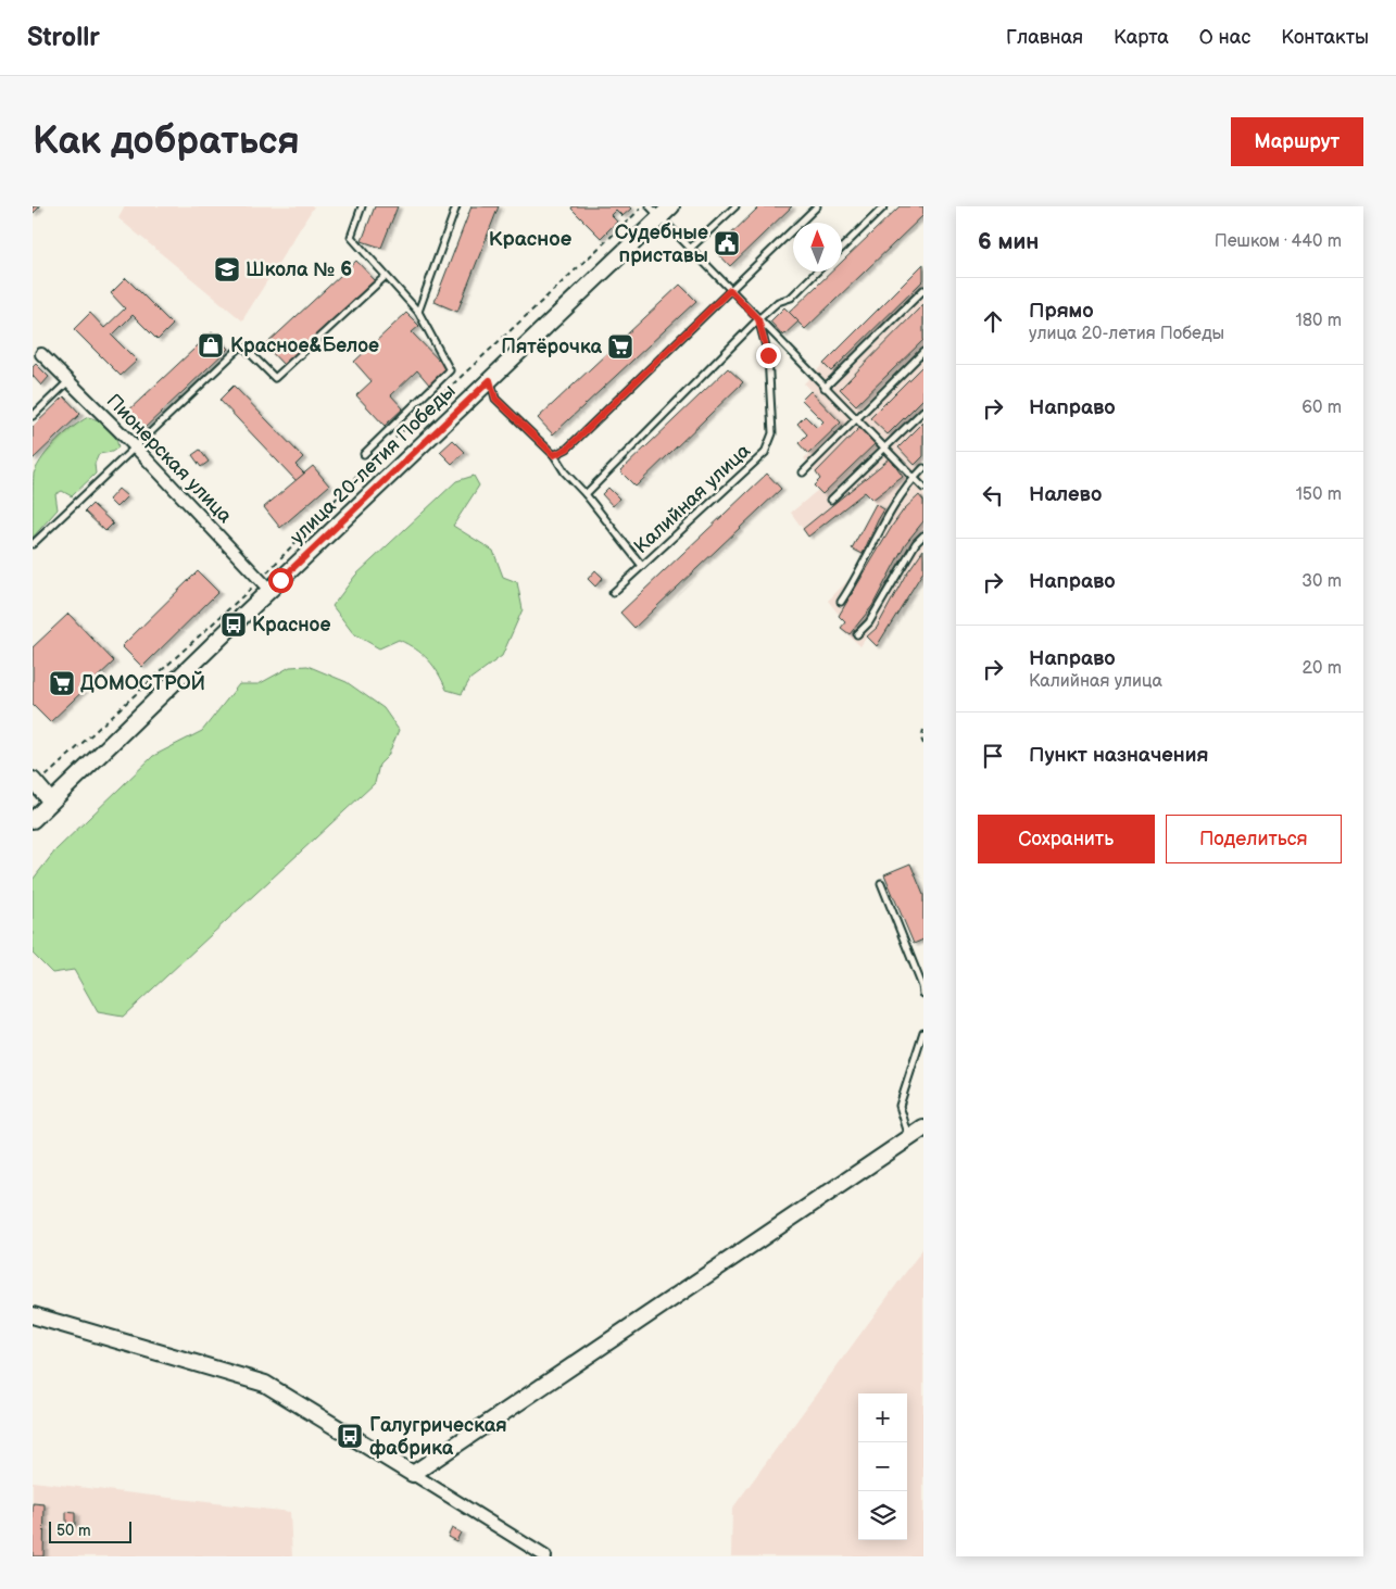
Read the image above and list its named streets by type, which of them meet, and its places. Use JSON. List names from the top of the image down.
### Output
{
  "streets": {
    "street": ["Пионерская улица", "улица 20-летия Победы"],
    "lane": ["Калийная улица"]
  },
  "crossings": [
    ["Пионерская улица", "улица 20-летия Победы"]
  ],
  "districts": ["Красное"],
  "places": {
    "public building": ["Судебные приставы"],
    "school or university": ["Школа № 6"],
    "shop": ["Красное&Белое"],
    "supermarket": ["Пятёрочка", "ДОМОСТРОЙ"],
    "bus stop": ["Красное", "Галугрическая фабрика"]
  },
  "scale_bar": "50 m",
  "north": "top",
  "page": {
    "header": "Strollr",
    "nav": [
      "Главная",
      "Карта",
      "О нас",
      "Контакты"
    ],
    "buttons": [
      "Маршрут",
      ["Сохранить", "Поделиться"]
    ],
    "title": "Как добраться",
    "heading": ["6 мин", "Пешком · 440 m"],
    "list": [
      ["Прямо", "улица 20-летия Победы", "180 m"],
      ["Направо", "60 m"],
      ["Налево", "150 m"],
      ["Направо", "30 m"],
      ["Направо", "Калийная улица", "20 m"],
      "Пункт назначения"
    ],
    "map_buttons": ["+", "−"],
    "scale": "50 m"
  }
}
